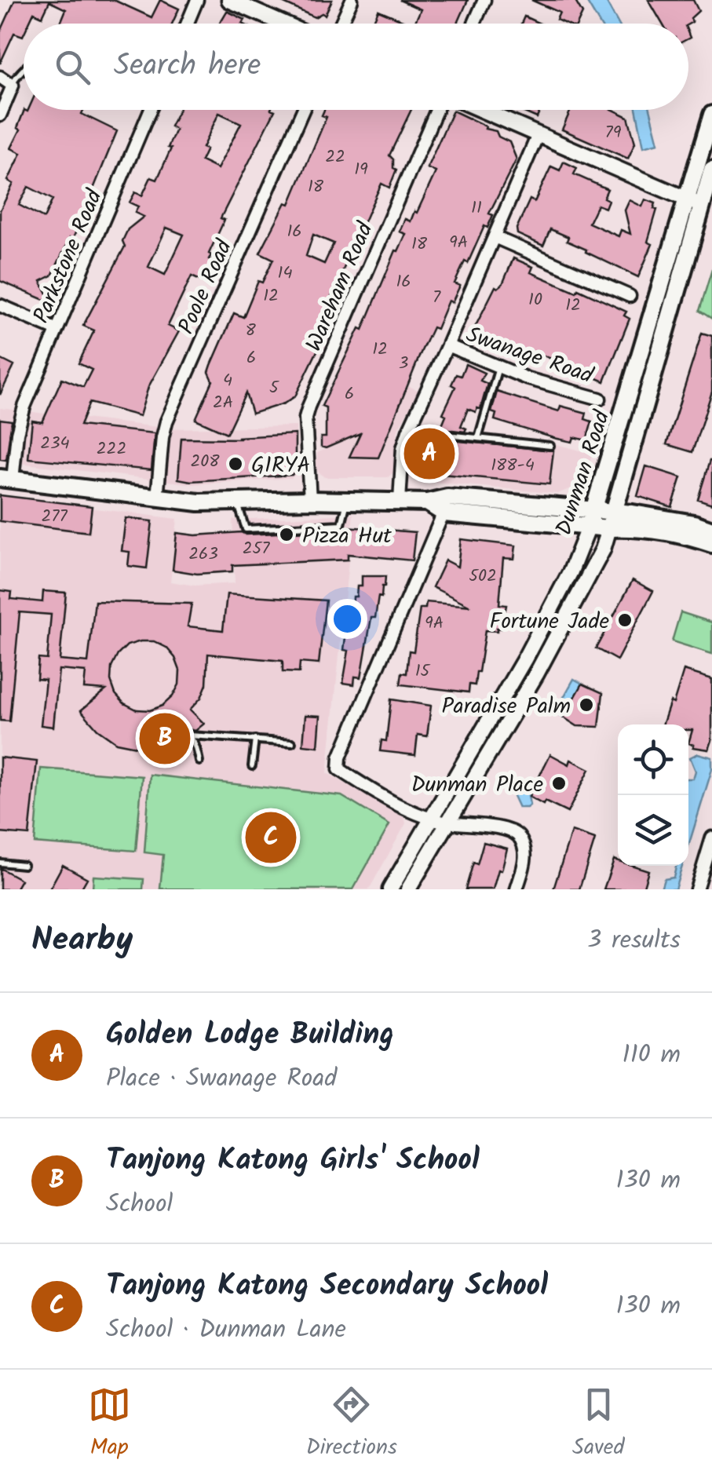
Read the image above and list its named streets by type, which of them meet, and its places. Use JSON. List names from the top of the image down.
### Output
{
  "streets": {
    "main road": ["Dunman Road"],
    "street": [
      "Parkstone Road",
      "Poole Road",
      "Wareham Road",
      "Swanage Road"
    ]
  },
  "places": [
    "G1RYA",
    "Pizza Hut",
    "Fortune Jade",
    "Paradise Palm",
    "Dunman Place"
  ],
  "house_numbers": [
    "79",
    "22",
    "19",
    "18",
    "11",
    "16",
    "9A",
    "18",
    "14",
    "16",
    "12",
    "7",
    "10",
    "12",
    "8",
    "12",
    "6",
    "3",
    "4",
    "5",
    "6",
    "2A",
    "234",
    "222",
    "208",
    "188-4",
    "277",
    "257",
    "263",
    "502",
    "9A",
    "15"
  ],
  "page": {
    "search": "Search here",
    "pins": ["A", "B", "C"],
    "heading": ["Nearby", "3 results"],
    "list": [
      {
        "mark": "A",
        "name": "Golden Lodge Building",
        "note": "Place · Swanage Road",
        "value": "110 m"
      },
      {
        "mark": "B",
        "name": "Tanjong Katong Girls' School",
        "note": "School",
        "value": "130 m"
      },
      {
        "mark": "C",
        "name": "Tanjong Katong Secondary School",
        "note": "School · Dunman Lane",
        "value": "130 m"
      }
    ],
    "nav": ["Map", "Directions", "Saved"]
  }
}
